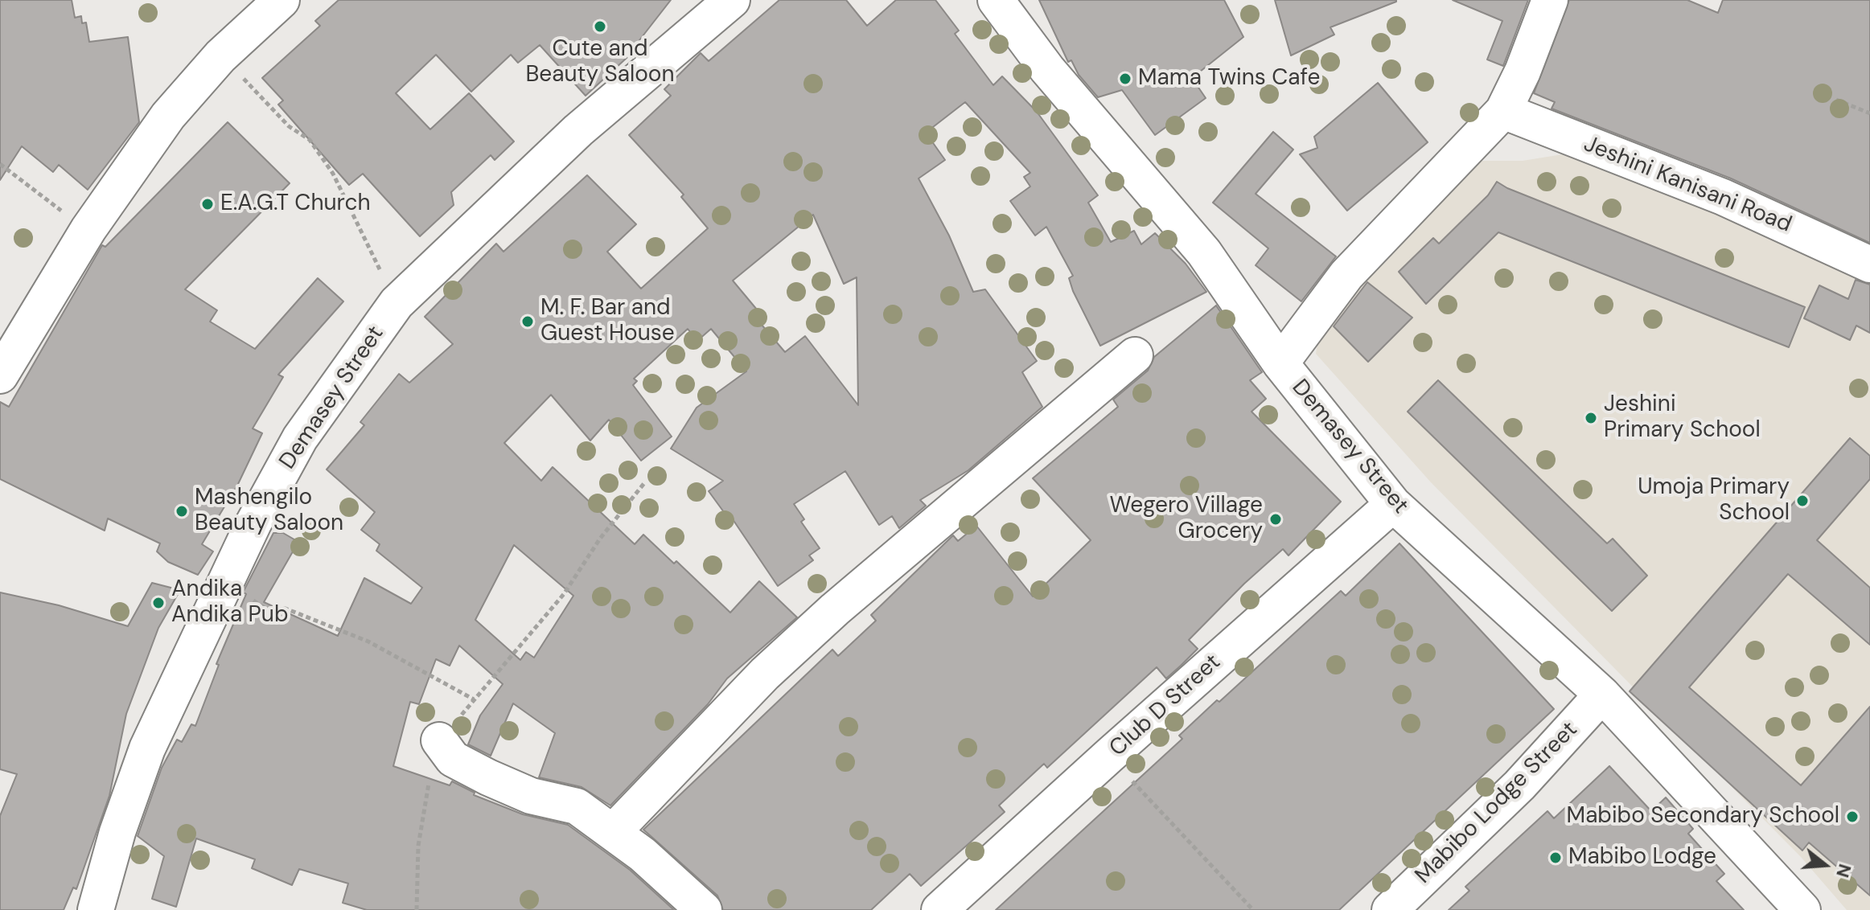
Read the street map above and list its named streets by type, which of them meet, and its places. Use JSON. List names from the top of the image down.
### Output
{
  "streets": {
    "street": [
      "Jeshini Kanisani Road",
      "Demasey Street",
      "Club D Street",
      "Mabibo Lodge Street"
    ]
  },
  "crossings": [
    ["Demasey Street", "Club D Street"],
    ["Demasey Street", "Mabibo Lodge Street"]
  ],
  "places": [
    "Cute and Beauty Saloon",
    "Mama Twins Cafe",
    "E.A.G.T Church",
    "M. F. Bar and Guest House",
    "Jeshini Primary School",
    "Umoja Primary School",
    "Mashengilo Beauty Saloon",
    "Wegero Village Grocery",
    "Andika Andika Pub",
    "Mabibo Secondary School",
    "Mabibo Lodge"
  ],
  "north": "right"
}
